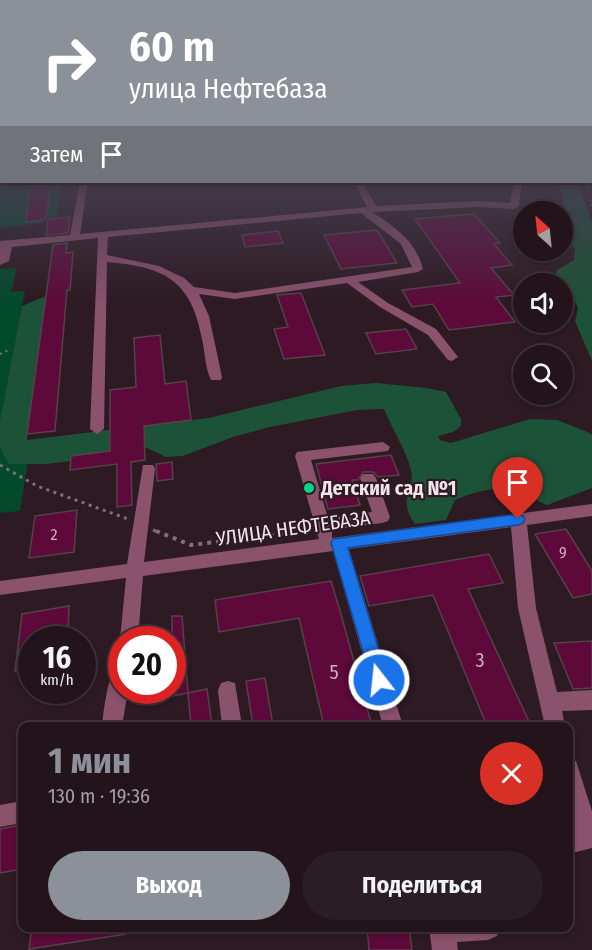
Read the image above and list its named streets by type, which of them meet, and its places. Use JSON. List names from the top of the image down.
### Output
{
  "streets": {
    "street": ["УЛИЦА НЕФТЕБАЗА"]
  },
  "places": ["Детский сад №1"],
  "house_numbers": [
    "2",
    "9",
    "3",
    "5"
  ],
  "north": "top left",
  "page": {
    "turn": ["60 m", "улица Нефтебаза"],
    "then": "Затем",
    "speed": "16 km/h",
    "limit": "20",
    "heading": ["1 мин", "130 m · 19:36"],
    "buttons": ["Выход", "Поделиться"]
  }
}
